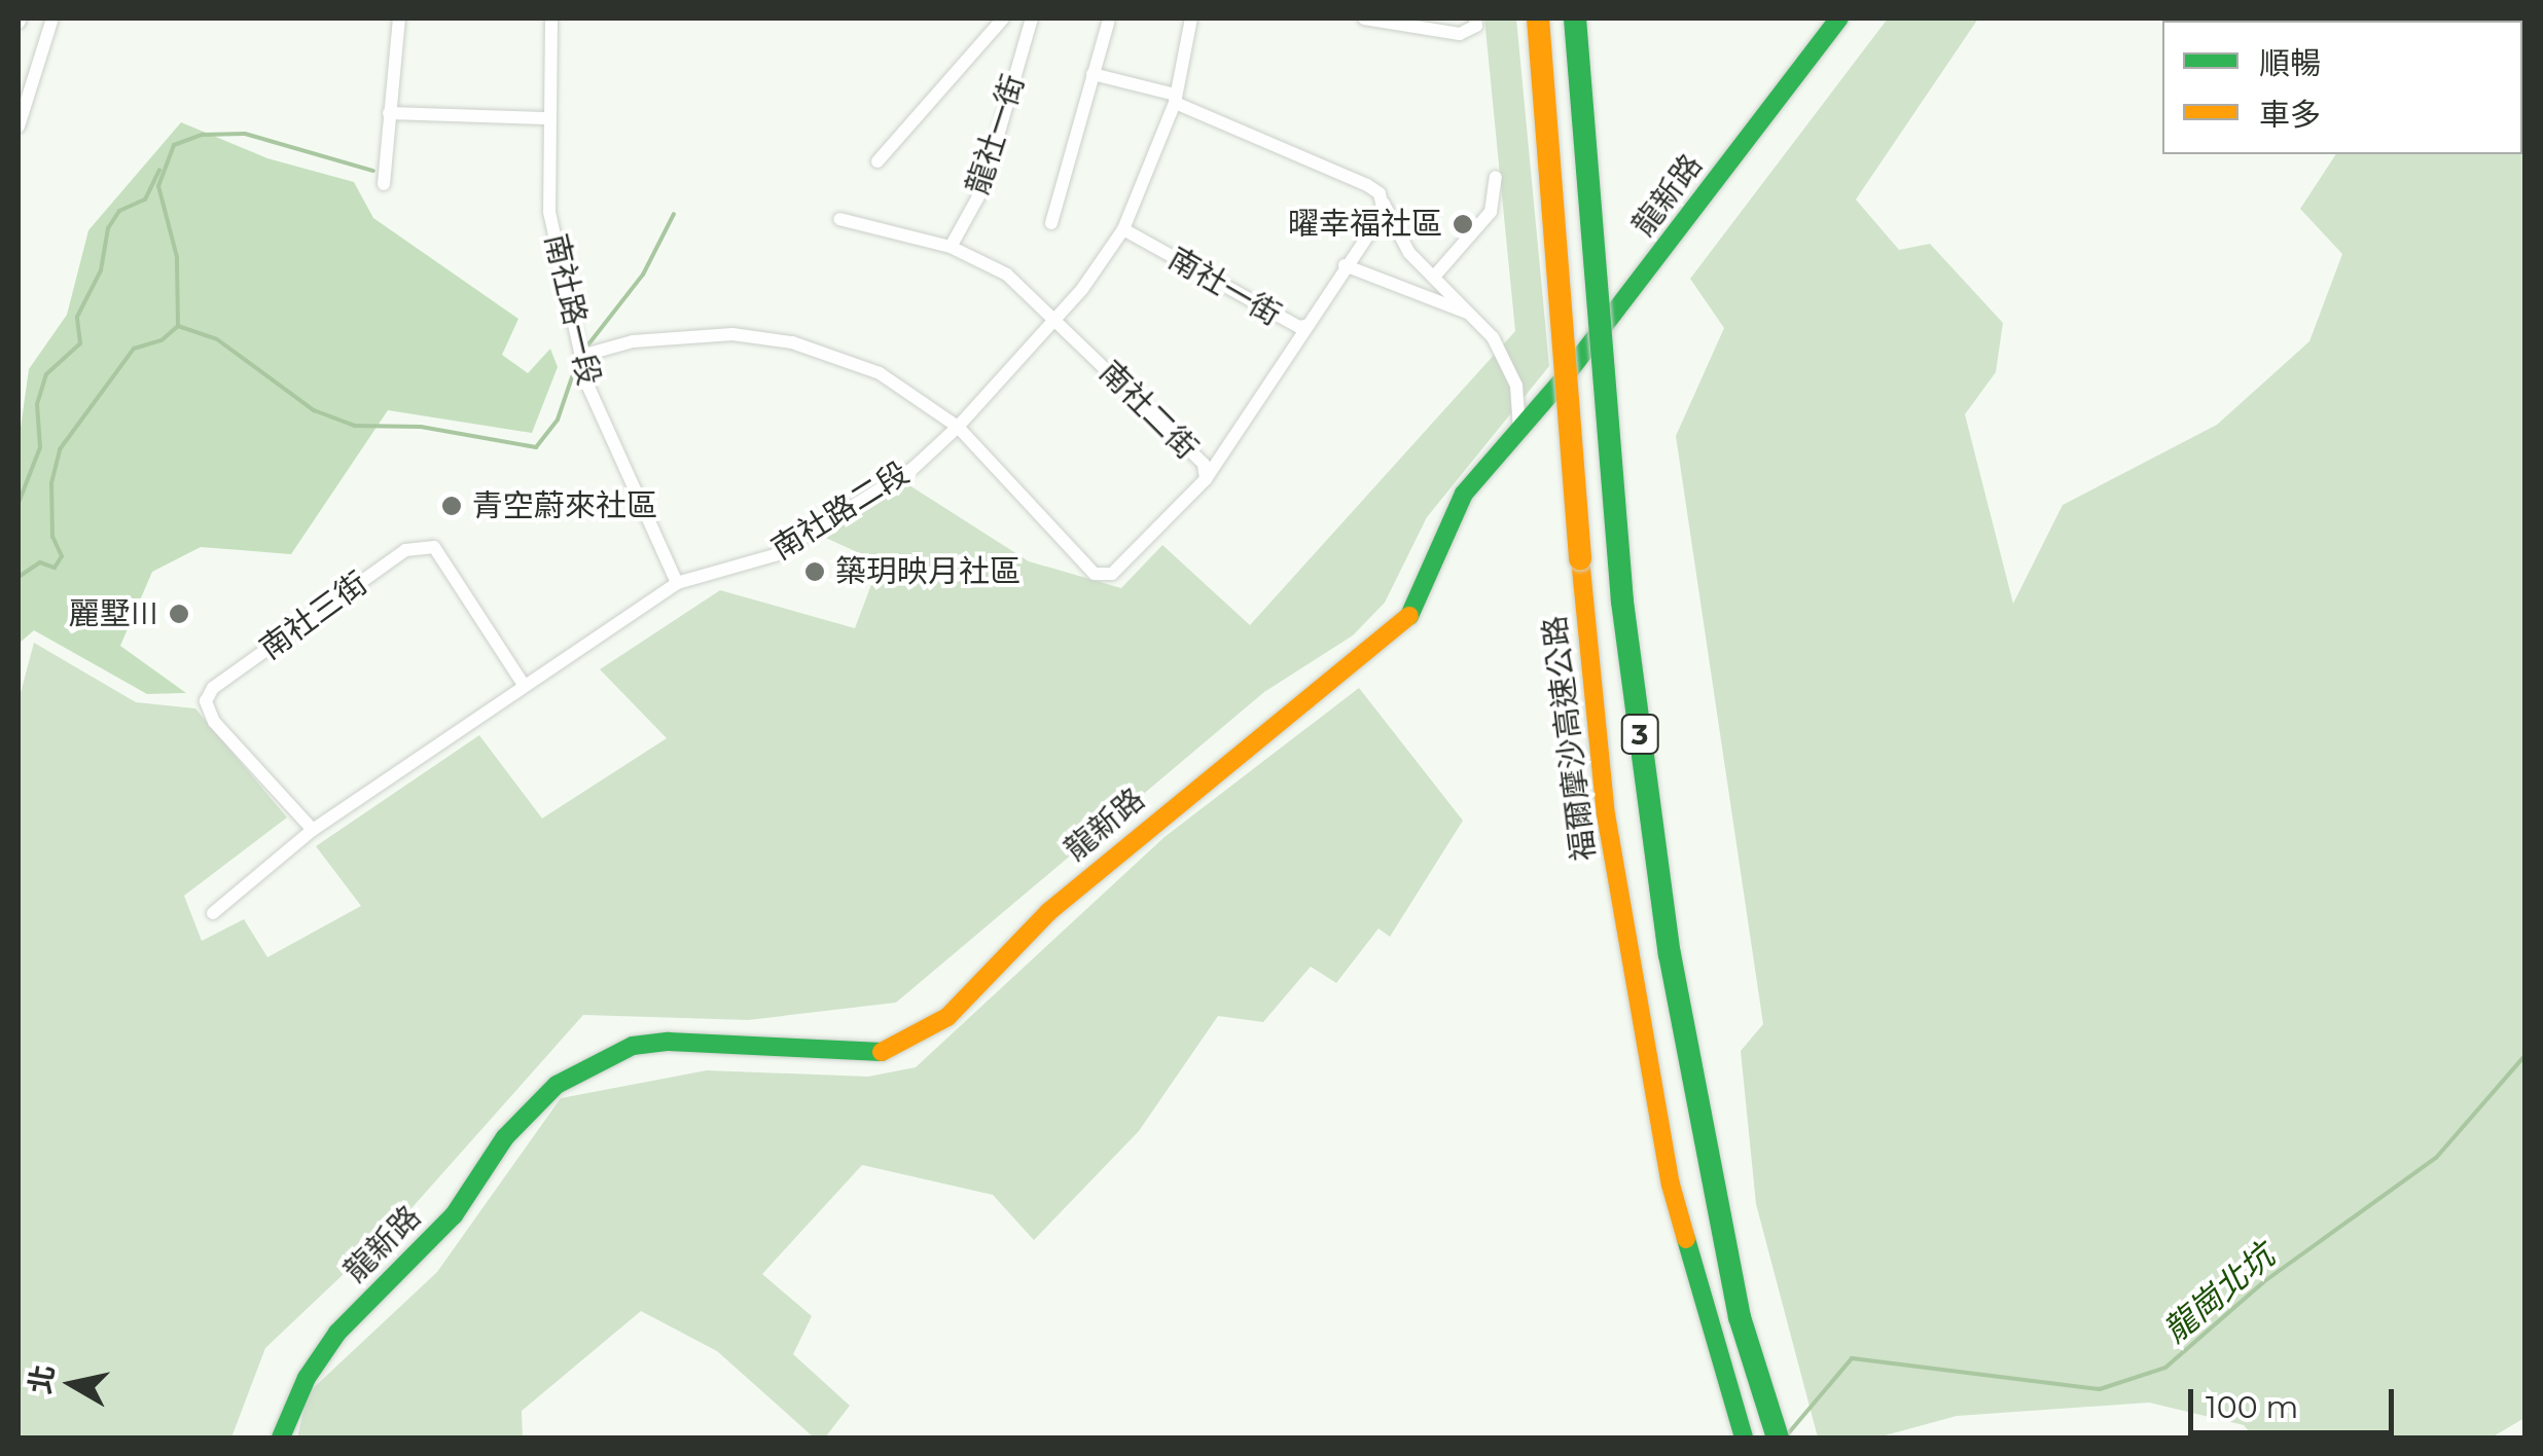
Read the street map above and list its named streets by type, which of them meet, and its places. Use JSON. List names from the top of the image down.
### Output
{
  "streets": {
    "main road": ["龍新路", "3", "福爾摩沙高速公路"],
    "street": [
      "龍社一街",
      "南社一街",
      "南社路一段",
      "南社二街",
      "南社路二段",
      "南社三街"
    ]
  },
  "crossings": [
    ["龍社一街", "南社二街"],
    ["南社一街", "南社路二段"],
    ["南社路一段", "南社二街"],
    ["南社路一段", "南社路二段"],
    ["南社二街", "南社路二段"],
    ["南社路二段", "南社三街"]
  ],
  "water": ["龍崗北坑"],
  "places": [
    "曜幸福社區",
    "青空蔚來社區",
    "築玥映月社區",
    "麗墅III"
  ],
  "legend": ["順暢", "車多"],
  "scale_bar": "100 m",
  "north": "left"
}
